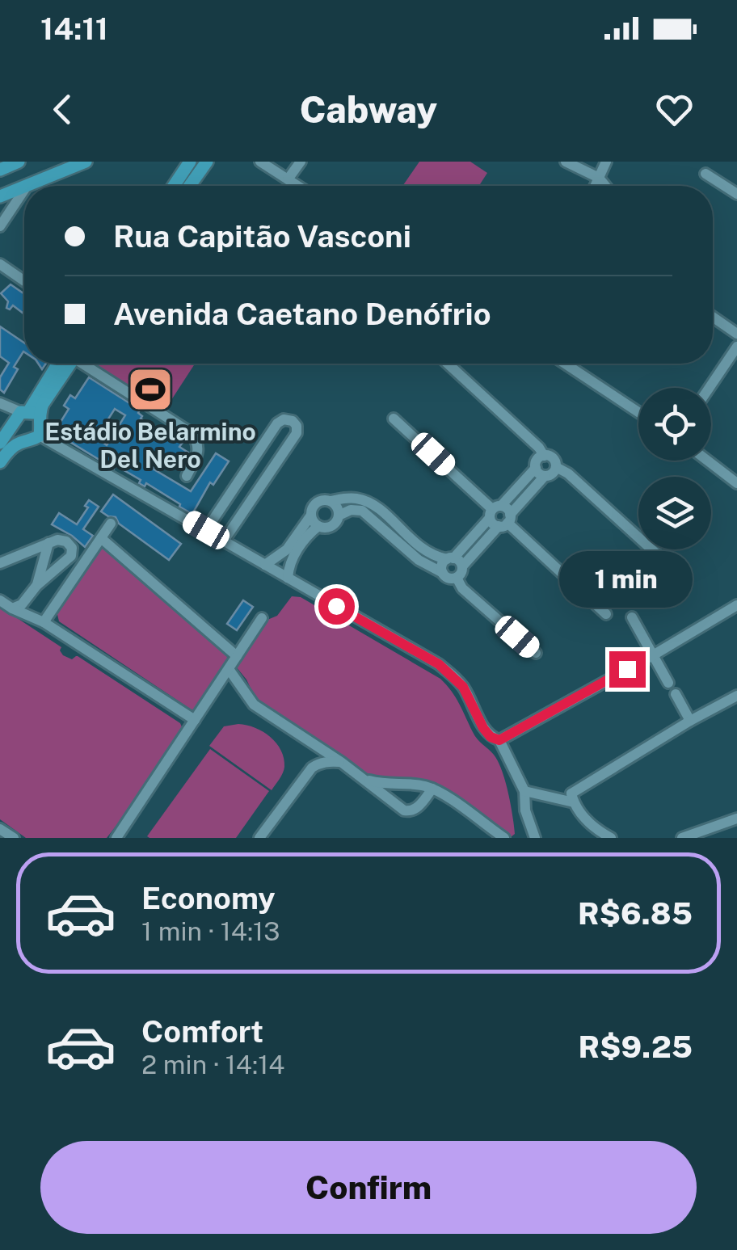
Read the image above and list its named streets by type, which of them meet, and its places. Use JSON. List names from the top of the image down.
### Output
{
  "places": {
    "sports": ["Estádio Belarmino Del Nero"]
  },
  "page": {
    "status": "14:11",
    "header": "Cabway",
    "banner": ["Rua Capitão Vasconi", "Avenida Caetano Denófrio"],
    "bubble": "1 min",
    "list": [
      {
        "name": "Economy",
        "note": "1 min · 14:13",
        "value": "R$6.85"
      },
      {
        "name": "Comfort",
        "note": "2 min · 14:14",
        "value": "R$9.25"
      }
    ],
    "buttons": "Confirm"
  }
}
